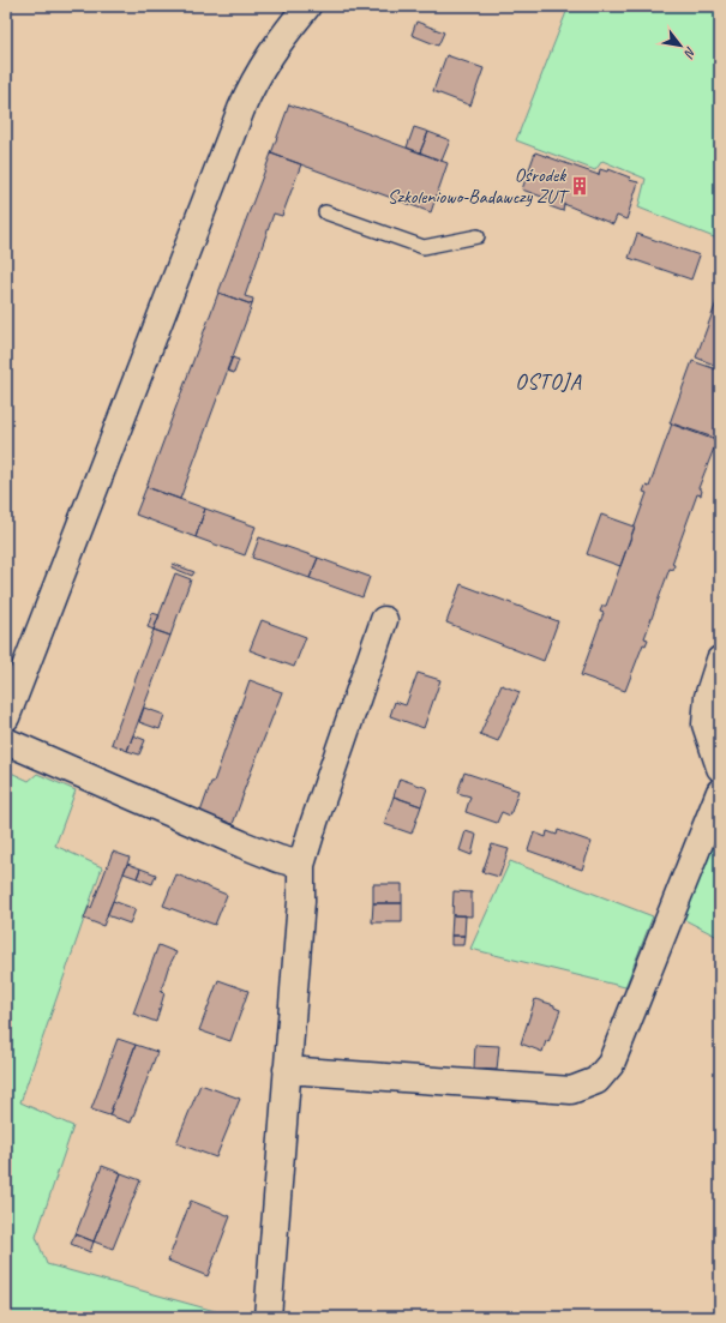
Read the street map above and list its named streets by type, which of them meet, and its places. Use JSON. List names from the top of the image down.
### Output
{
  "districts": ["OSTOJA"],
  "places": {
    "building": ["Ośrodek Szkoleniowo-Badawczy ZUT"]
  },
  "north": "bottom right"
}
